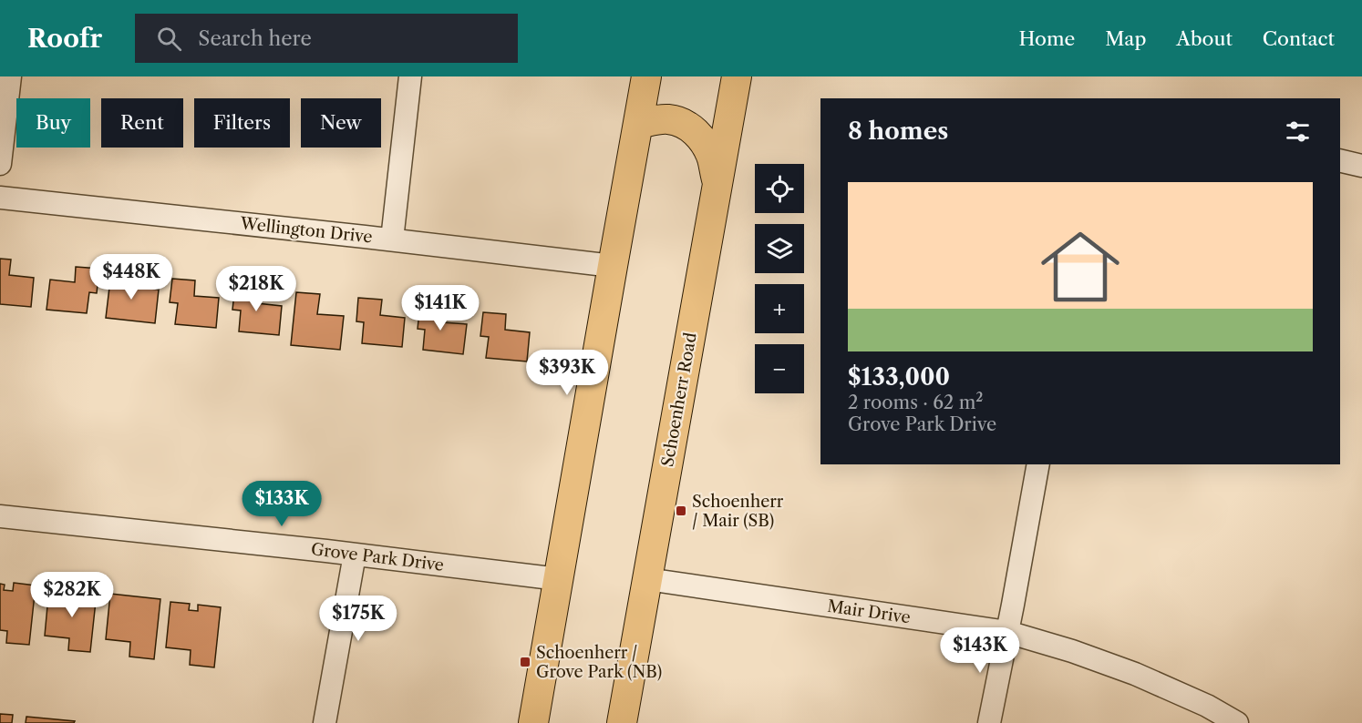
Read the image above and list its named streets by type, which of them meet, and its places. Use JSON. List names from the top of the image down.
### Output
{
  "streets": {
    "main road": ["Schoenherr Road"],
    "street": ["Wellington Drive", "Grove Park Drive", "Mair Drive"]
  },
  "crossings": [
    ["Schoenherr Road", "Mair Drive"]
  ],
  "places": {
    "transit": ["Schoenherr / Mair (SB)", "Schoenherr / Grove Park (NB)"]
  },
  "page": {
    "header": "Roofr",
    "search": "Search here",
    "nav": [
      "Home",
      "Map",
      "About",
      "Contact"
    ],
    "chip": [
      "Buy",
      "Rent",
      "Filters",
      "New"
    ],
    "heading": "8 homes",
    "map_buttons": ["+", "−"],
    "list": [
      {
        "name": "$133,000",
        "note": "2 rooms · 62 m² · Grove Park Drive"
      }
    ],
    "price": [
      "$448K",
      "$218K",
      "$141K",
      "$393K",
      "$133K",
      "$282K",
      "$175K",
      "$143K"
    ]
  }
}
